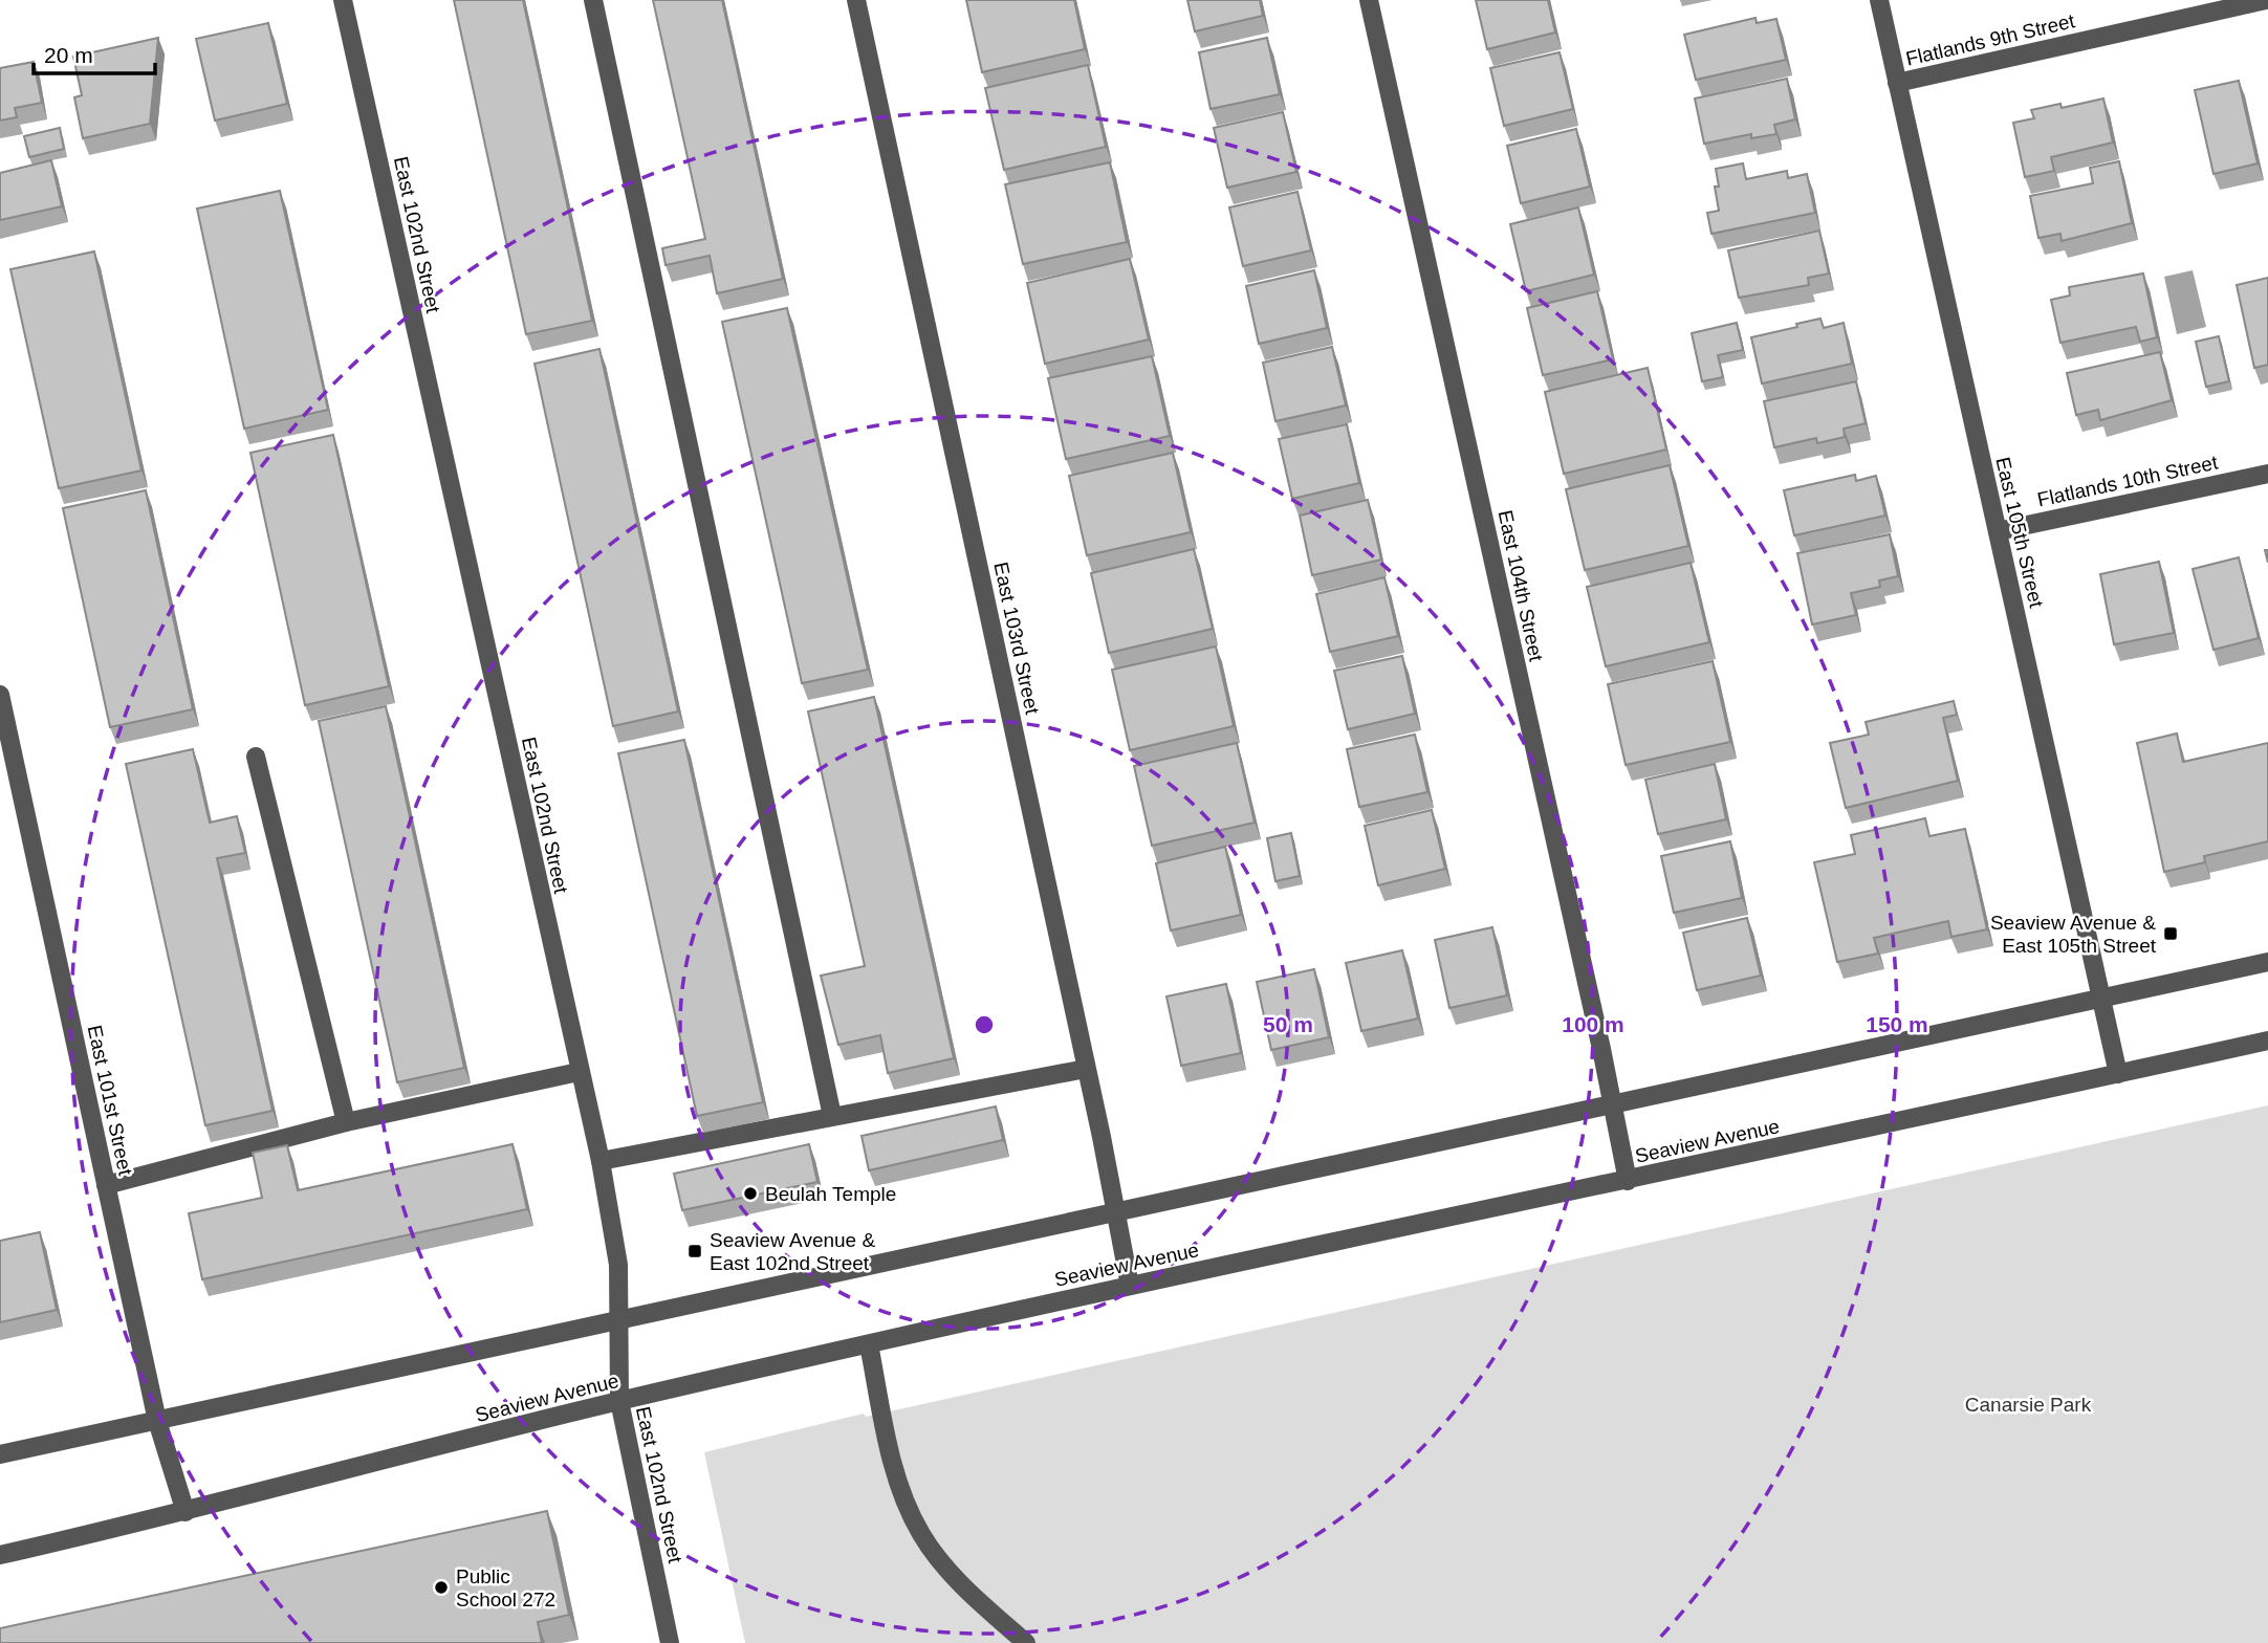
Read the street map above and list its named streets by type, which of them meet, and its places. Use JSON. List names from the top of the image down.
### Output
{
  "streets": {
    "street": [
      "Flatlands 9th Street",
      "East 102nd Street",
      "Flatlands 10th Street",
      "East 105th Street",
      "East 104th Street",
      "East 103rd Street",
      "East 101st Street",
      "Seaview Avenue"
    ]
  },
  "crossings": [
    ["Flatlands 9th Street", "East 105th Street"],
    ["East 102nd Street", "Seaview Avenue"],
    ["Flatlands 10th Street", "East 105th Street"],
    ["East 105th Street", "Seaview Avenue"],
    ["East 104th Street", "Seaview Avenue"],
    ["East 103rd Street", "Seaview Avenue"],
    ["East 101st Street", "Seaview Avenue"]
  ],
  "parks": ["Canarsie Park"],
  "places": {
    "transit": ["Seaview Avenue & East 105th Street", "Seaview Avenue & East 102nd Street"],
    "other": ["Beulah Temple", "Public School 272"]
  },
  "scale_bar": "20 m",
  "rings": ["50 m", "100 m", "150 m"]
}
